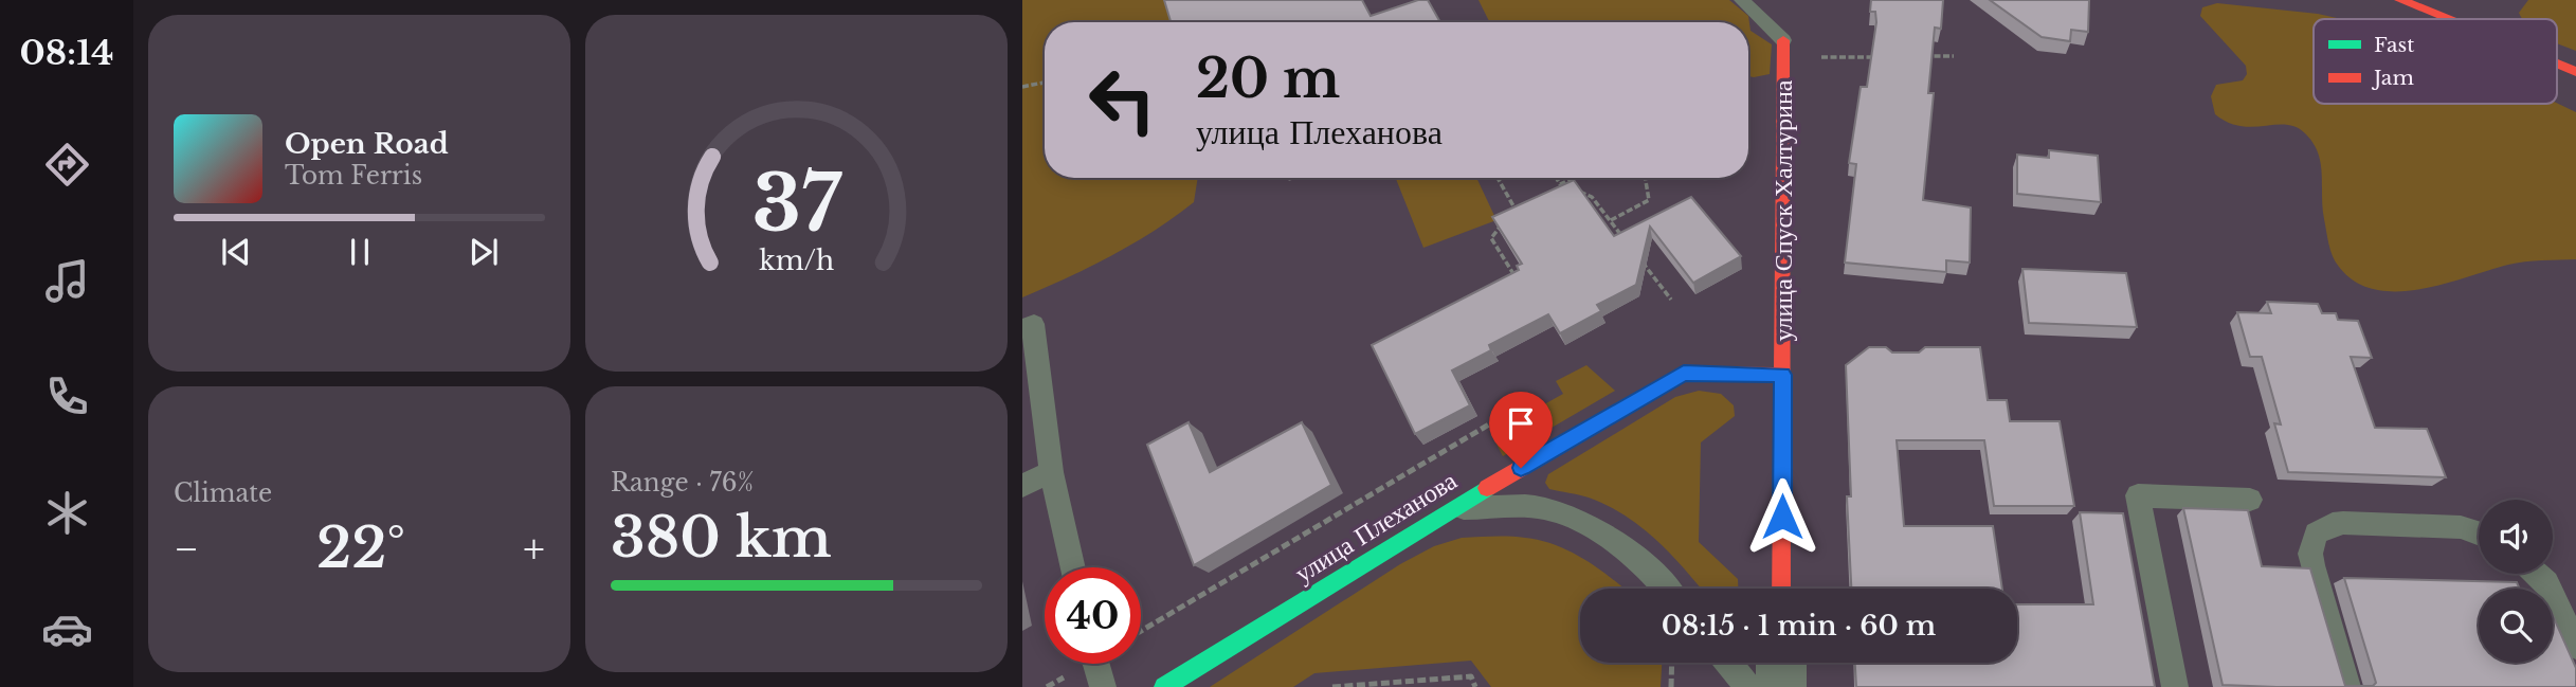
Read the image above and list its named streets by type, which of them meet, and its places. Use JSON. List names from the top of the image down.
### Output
{
  "streets": {
    "street": ["улица Спуск Халтурина", "улица Плеханова"]
  },
  "crossings": [
    ["улица Спуск Халтурина", "улица Плеханова"]
  ],
  "legend": ["Fast", "Jam"],
  "page": {
    "tabs": "08:14",
    "turn": ["20 m", "улица Плеханова"],
    "song": ["Open Road", "Tom Ferris"],
    "tile": [
      "Climate",
      ["Range · 76%", "380 km"]
    ],
    "heat": ["−", "22°", "+"],
    "limit": "40",
    "trip": "08:15 · 1 min · 60 m",
    "gauge": ["37", "km/h"]
  }
}
